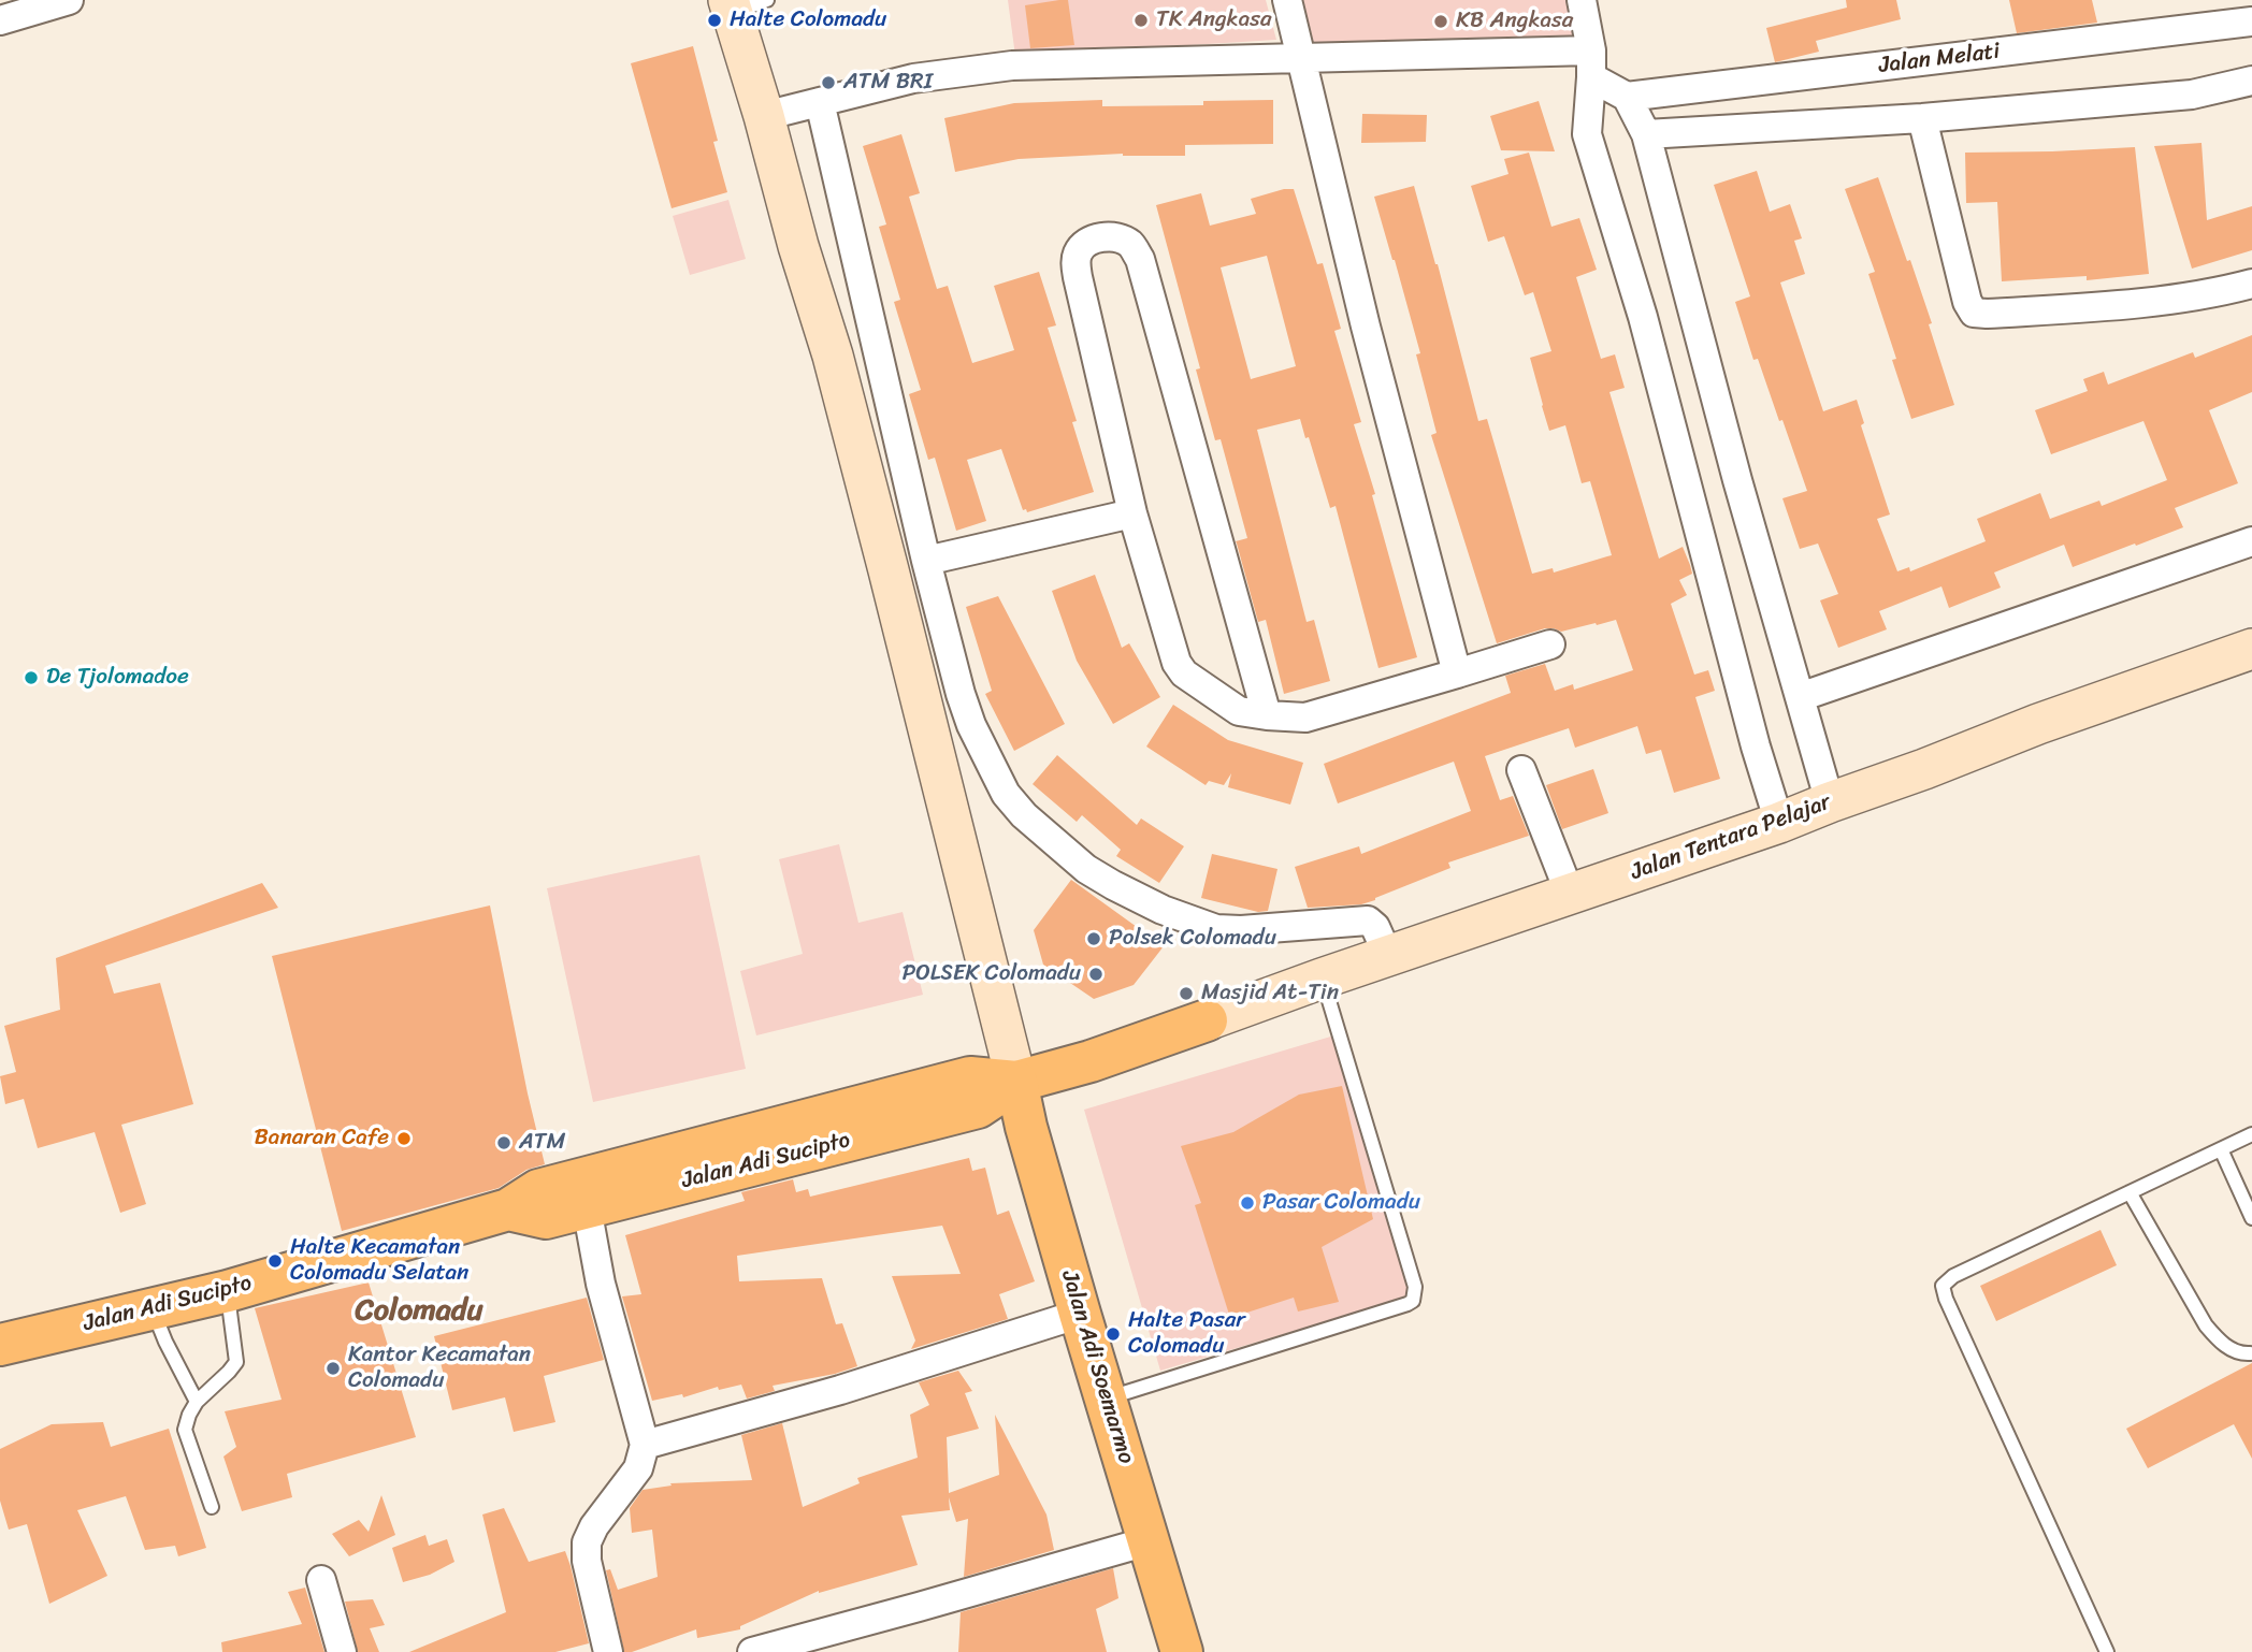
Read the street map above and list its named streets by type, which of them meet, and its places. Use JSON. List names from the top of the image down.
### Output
{
  "streets": {
    "main road": ["Jalan Tentara Pelajar", "Jalan Adi Sucipto", "Jalan Adi Soemarmo"],
    "street": ["Jalan Melati"]
  },
  "crossings": [
    ["Jalan Tentara Pelajar", "Jalan Adi Sucipto"],
    ["Jalan Adi Sucipto", "Jalan Adi Soemarmo"]
  ],
  "districts": ["Colomadu"],
  "places": [
    "Halte Colomadu",
    "TK Angkasa",
    "KB Angkasa",
    "ATM BRI",
    "De Tjolomadoe",
    "Polsek Colomadu",
    "POLSEK Colomadu",
    "Masjid At-Tin",
    "Banaran Cafe",
    "ATM",
    "Pasar Colomadu",
    "Halte Kecamatan Colomadu Selatan",
    "Halte Pasar Colomadu",
    "Kantor Kecamatan Colomadu"
  ]
}
